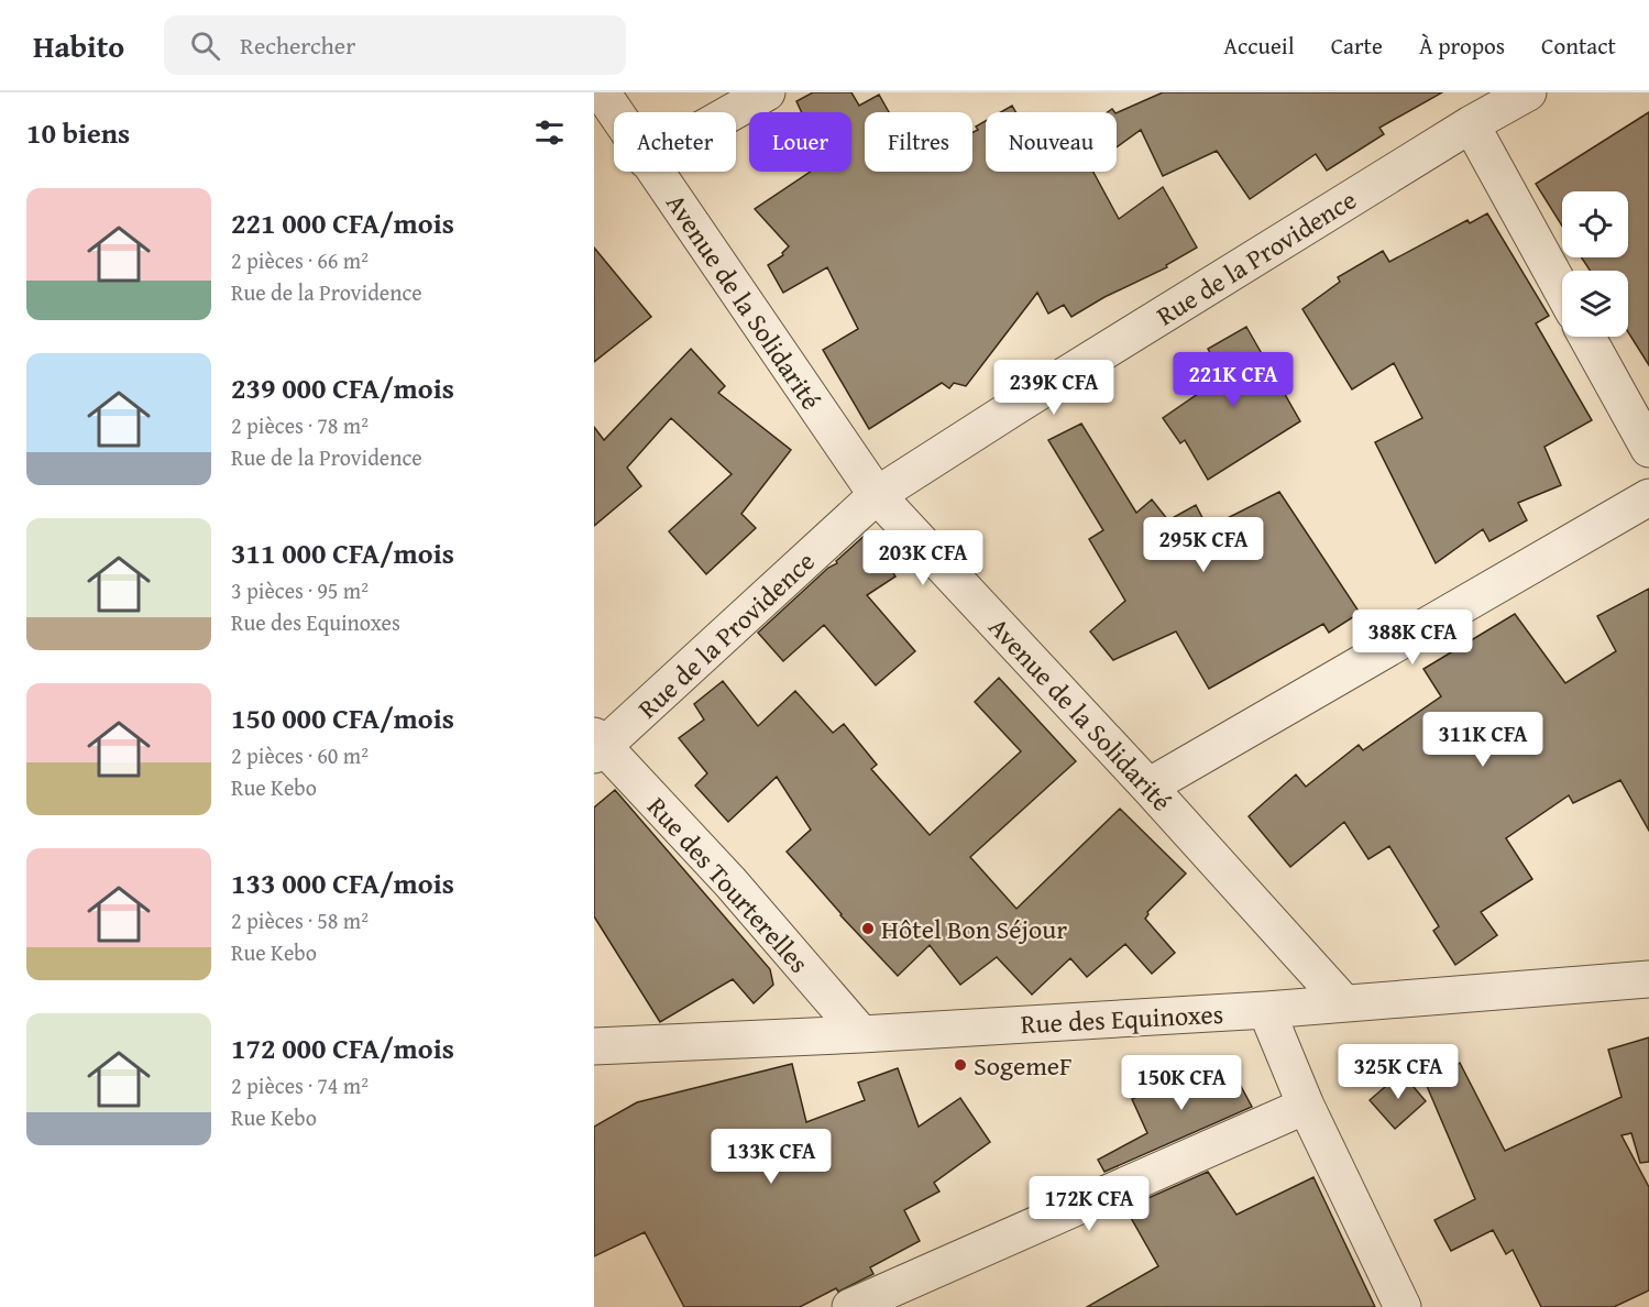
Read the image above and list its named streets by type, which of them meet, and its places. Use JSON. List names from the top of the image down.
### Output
{
  "streets": {
    "street": [
      "Rue de la Providence",
      "Avenue de la Solidarité",
      "Rue des Tourterelles",
      "Rue des Equinoxes"
    ]
  },
  "crossings": [
    ["Rue de la Providence", "Avenue de la Solidarité"],
    ["Rue de la Providence", "Rue des Tourterelles"],
    ["Avenue de la Solidarité", "Rue des Equinoxes"],
    ["Rue des Tourterelles", "Rue des Equinoxes"]
  ],
  "places": ["Hôtel Bon Séjour", "SogemeF"],
  "page": {
    "header": "Habito",
    "search": "Rechercher",
    "nav": [
      "Accueil",
      "Carte",
      "À propos",
      "Contact"
    ],
    "heading": "10 biens",
    "chip": [
      "Acheter",
      "Louer",
      "Filtres",
      "Nouveau"
    ],
    "list": [
      {
        "name": "221 000 CFA/mois",
        "note": "2 pièces · 66 m² · Rue de la Providence"
      },
      {
        "name": "239 000 CFA/mois",
        "note": "2 pièces · 78 m² · Rue de la Providence"
      },
      {
        "name": "311 000 CFA/mois",
        "note": "3 pièces · 95 m² · Rue des Equinoxes"
      },
      {
        "name": "150 000 CFA/mois",
        "note": "2 pièces · 60 m² · Rue Kebo"
      },
      {
        "name": "133 000 CFA/mois",
        "note": "2 pièces · 58 m² · Rue Kebo"
      },
      {
        "name": "172 000 CFA/mois",
        "note": "2 pièces · 74 m² · Rue Kebo"
      }
    ],
    "price": [
      "221K CFA",
      "239K CFA",
      "295K CFA",
      "203K CFA",
      "388K CFA",
      "311K CFA",
      "325K CFA",
      "150K CFA",
      "133K CFA",
      "172K CFA"
    ]
  }
}
